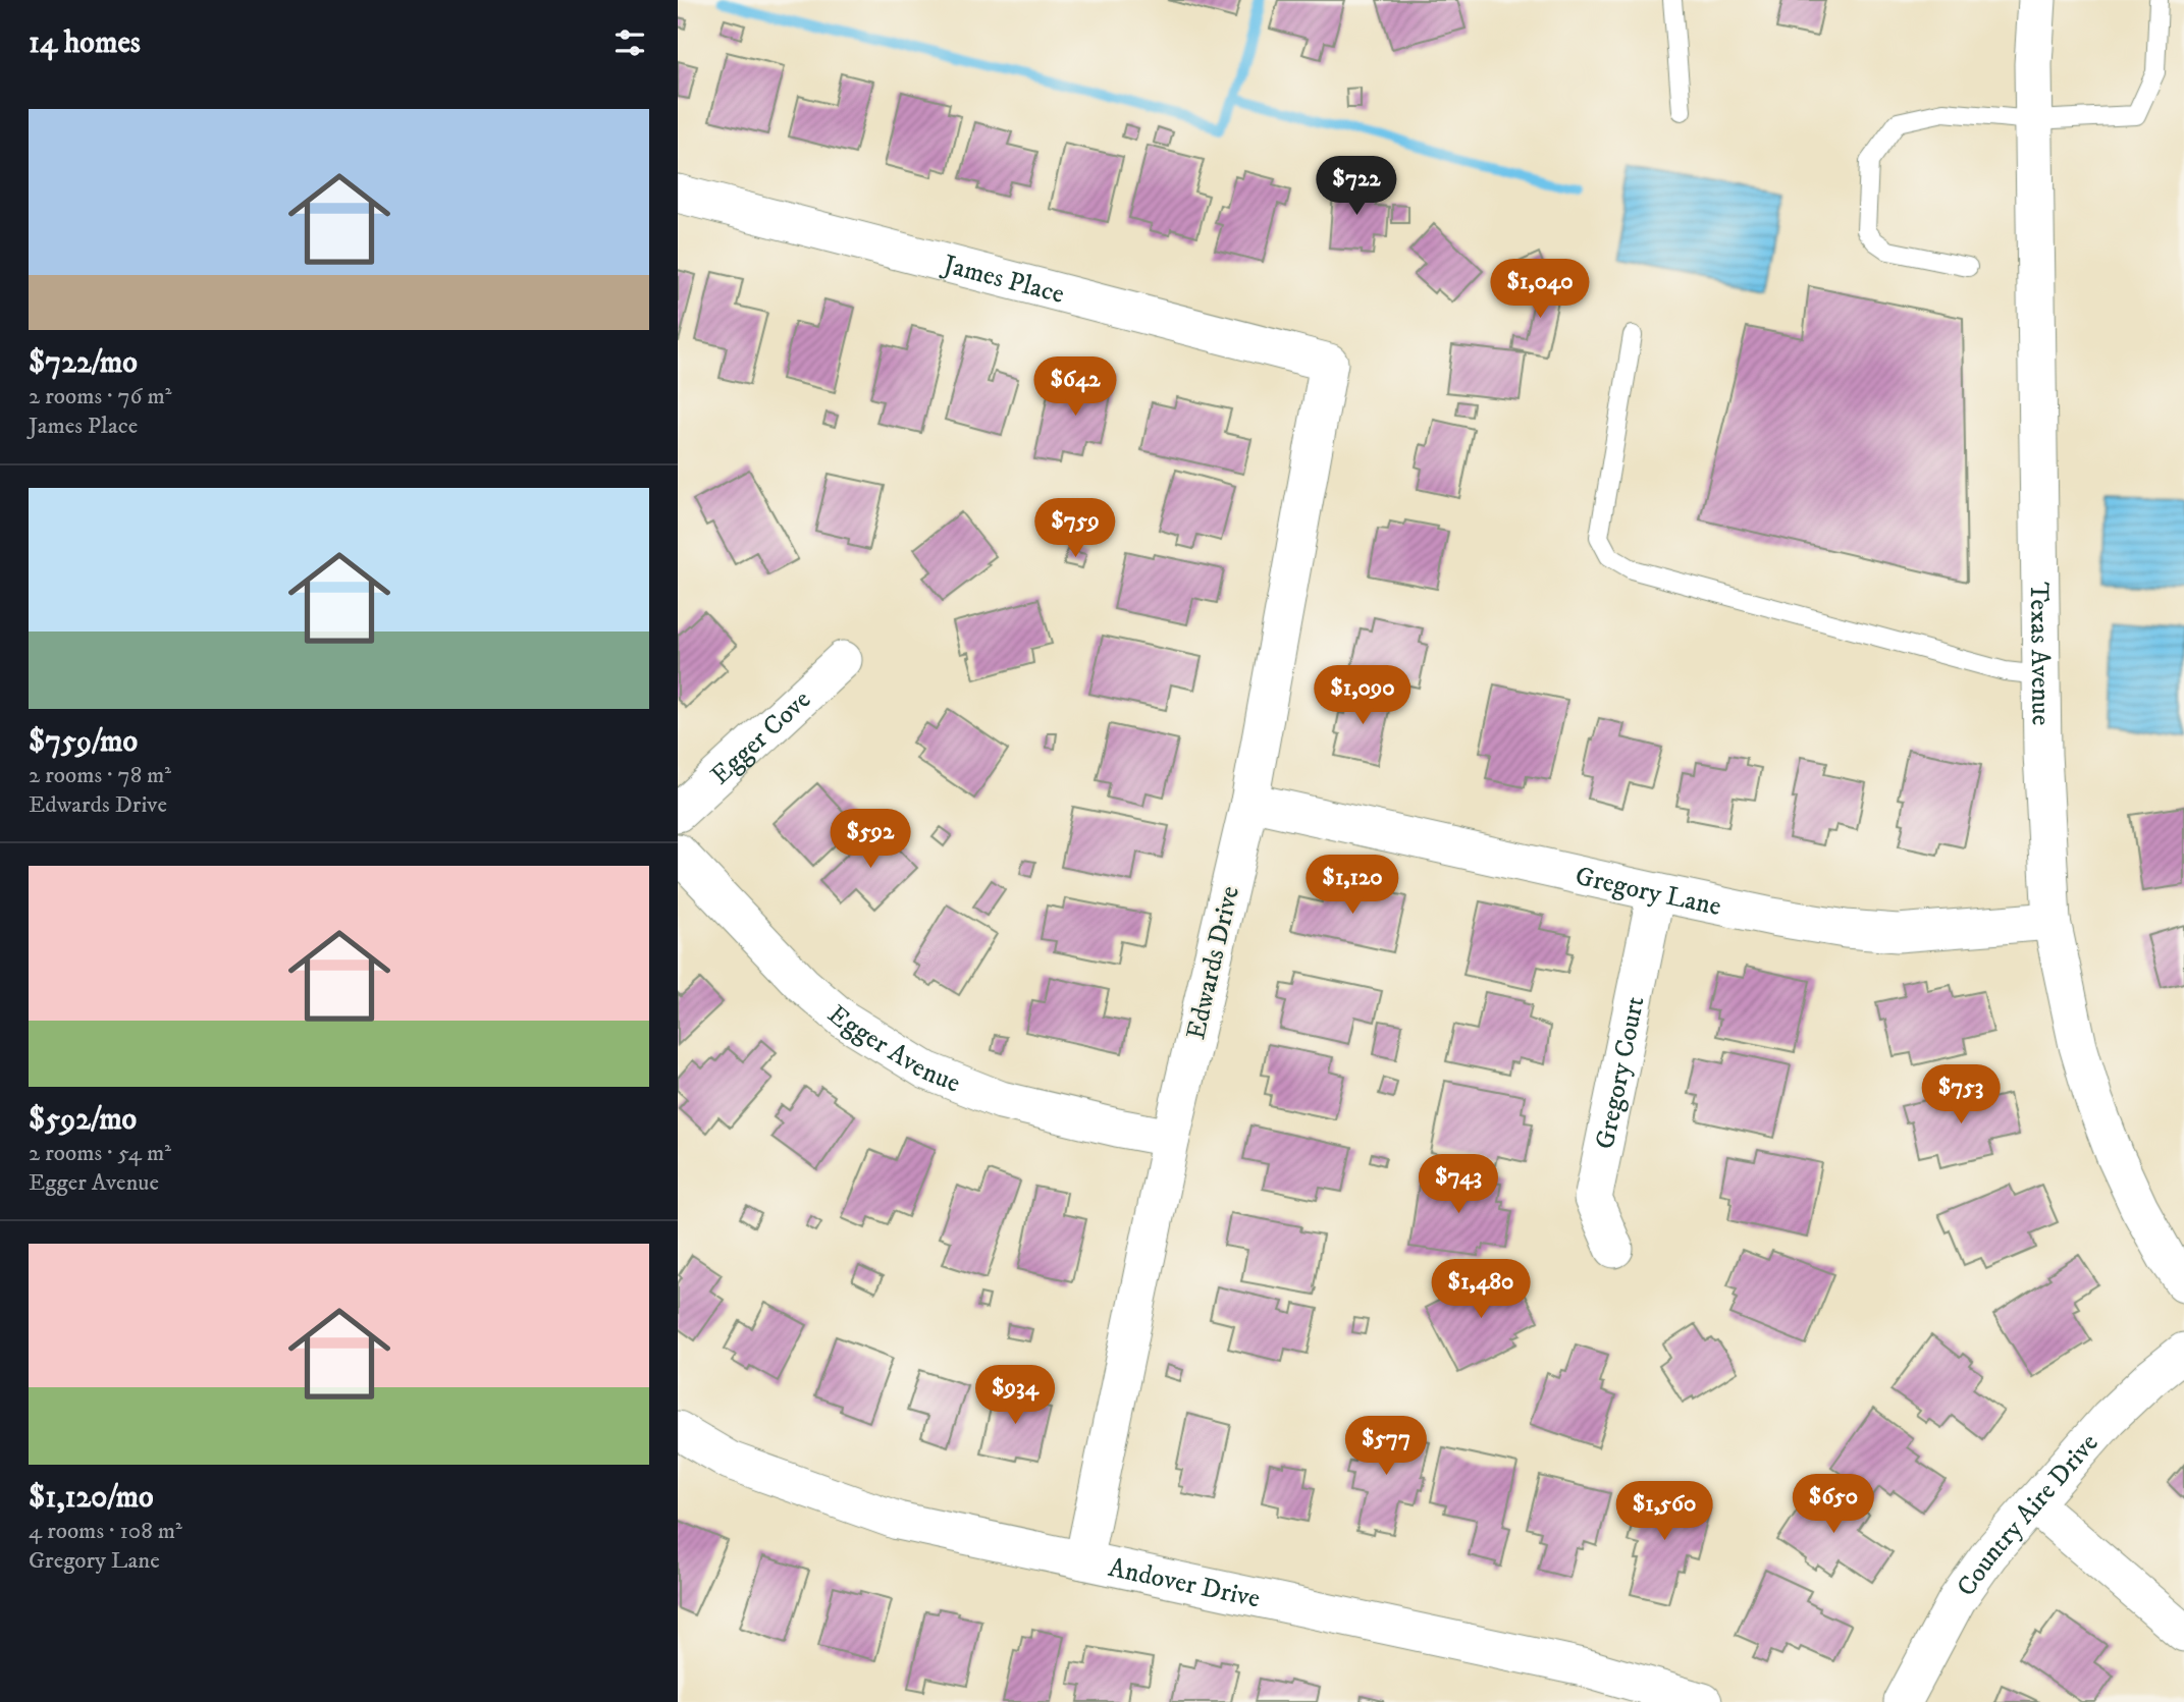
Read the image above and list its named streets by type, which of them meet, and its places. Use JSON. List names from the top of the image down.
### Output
{
  "streets": {
    "street": [
      "James Place",
      "Texas Avenue",
      "Egger Cove",
      "Gregory Lane",
      "Edwards Drive",
      "Egger Avenue",
      "Gregory Court",
      "Country Aire Drive",
      "Andover Drive"
    ]
  },
  "crossings": [
    ["James Place", "Edwards Drive"],
    ["Texas Avenue", "Gregory Lane"],
    ["Gregory Lane", "Edwards Drive"],
    ["Gregory Lane", "Gregory Court"],
    ["Edwards Drive", "Egger Avenue"],
    ["Edwards Drive", "Andover Drive"]
  ],
  "page": {
    "heading": "14 homes",
    "list": [
      {
        "name": "$722/mo",
        "note": "2 rooms · 76 m² · James Place"
      },
      {
        "name": "$759/mo",
        "note": "2 rooms · 78 m² · Edwards Drive"
      },
      {
        "name": "$592/mo",
        "note": "2 rooms · 54 m² · Egger Avenue"
      },
      {
        "name": "$1,120/mo",
        "note": "4 rooms · 108 m² · Gregory Lane"
      }
    ],
    "price": [
      "$722",
      "$1,040",
      "$642",
      "$759",
      "$1,090",
      "$592",
      "$1,120",
      "$753",
      "$743",
      "$1,480",
      "$934",
      "$577",
      "$650",
      "$1,560"
    ]
  }
}
